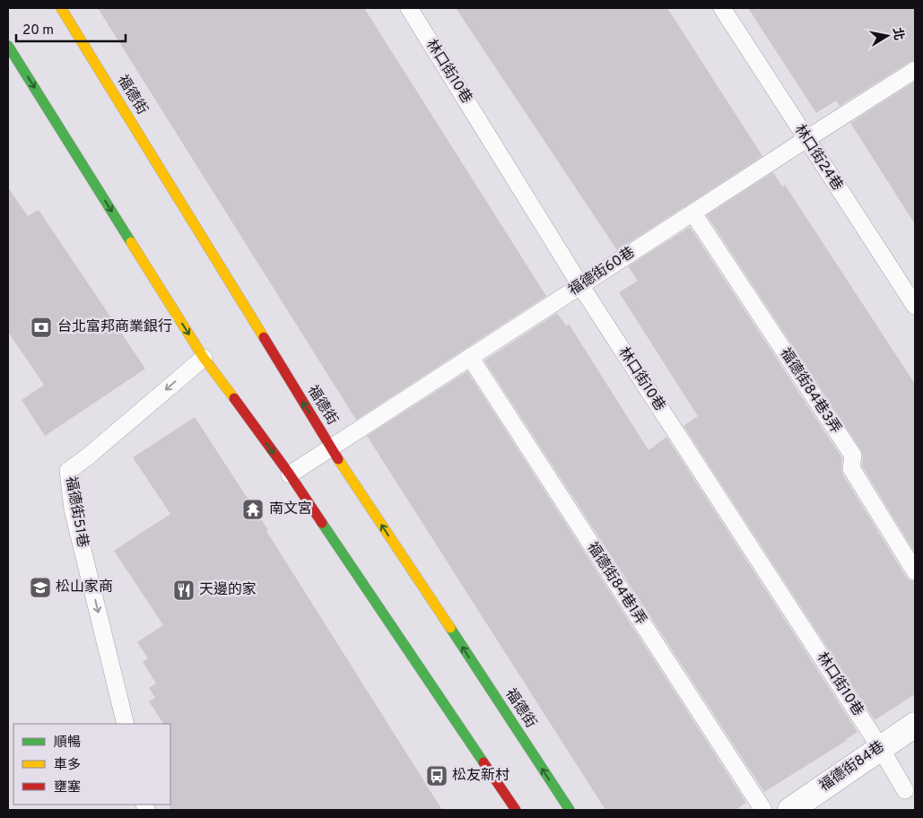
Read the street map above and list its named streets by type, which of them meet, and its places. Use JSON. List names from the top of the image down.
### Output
{
  "streets": {
    "street": ["福德街", "福德街84巷"],
    "lane": [
      "林口街10巷",
      "林口街24巷",
      "福德街60巷",
      "福德街84巷3弄",
      "福德街51巷",
      "福德街84巷1弄"
    ]
  },
  "crossings": [
    ["林口街10巷", "福德街60巷"],
    ["林口街10巷", "福德街84巷"],
    ["福德街", "福德街60巷"],
    ["林口街24巷", "福德街60巷"],
    ["福德街60巷", "福德街84巷3弄"],
    ["福德街60巷", "福德街84巷1弄"]
  ],
  "one_way": ["福德街51巷"],
  "places": {
    "bank": ["台北富邦商業銀行"],
    "temple": ["南文宮"],
    "school or university": ["松山家商"],
    "restaurant": ["天邊的家"],
    "bus stop": ["松友新村"]
  },
  "legend": ["順暢", "車多", "壅塞"],
  "scale_bar": "20 m",
  "north": "right"
}
